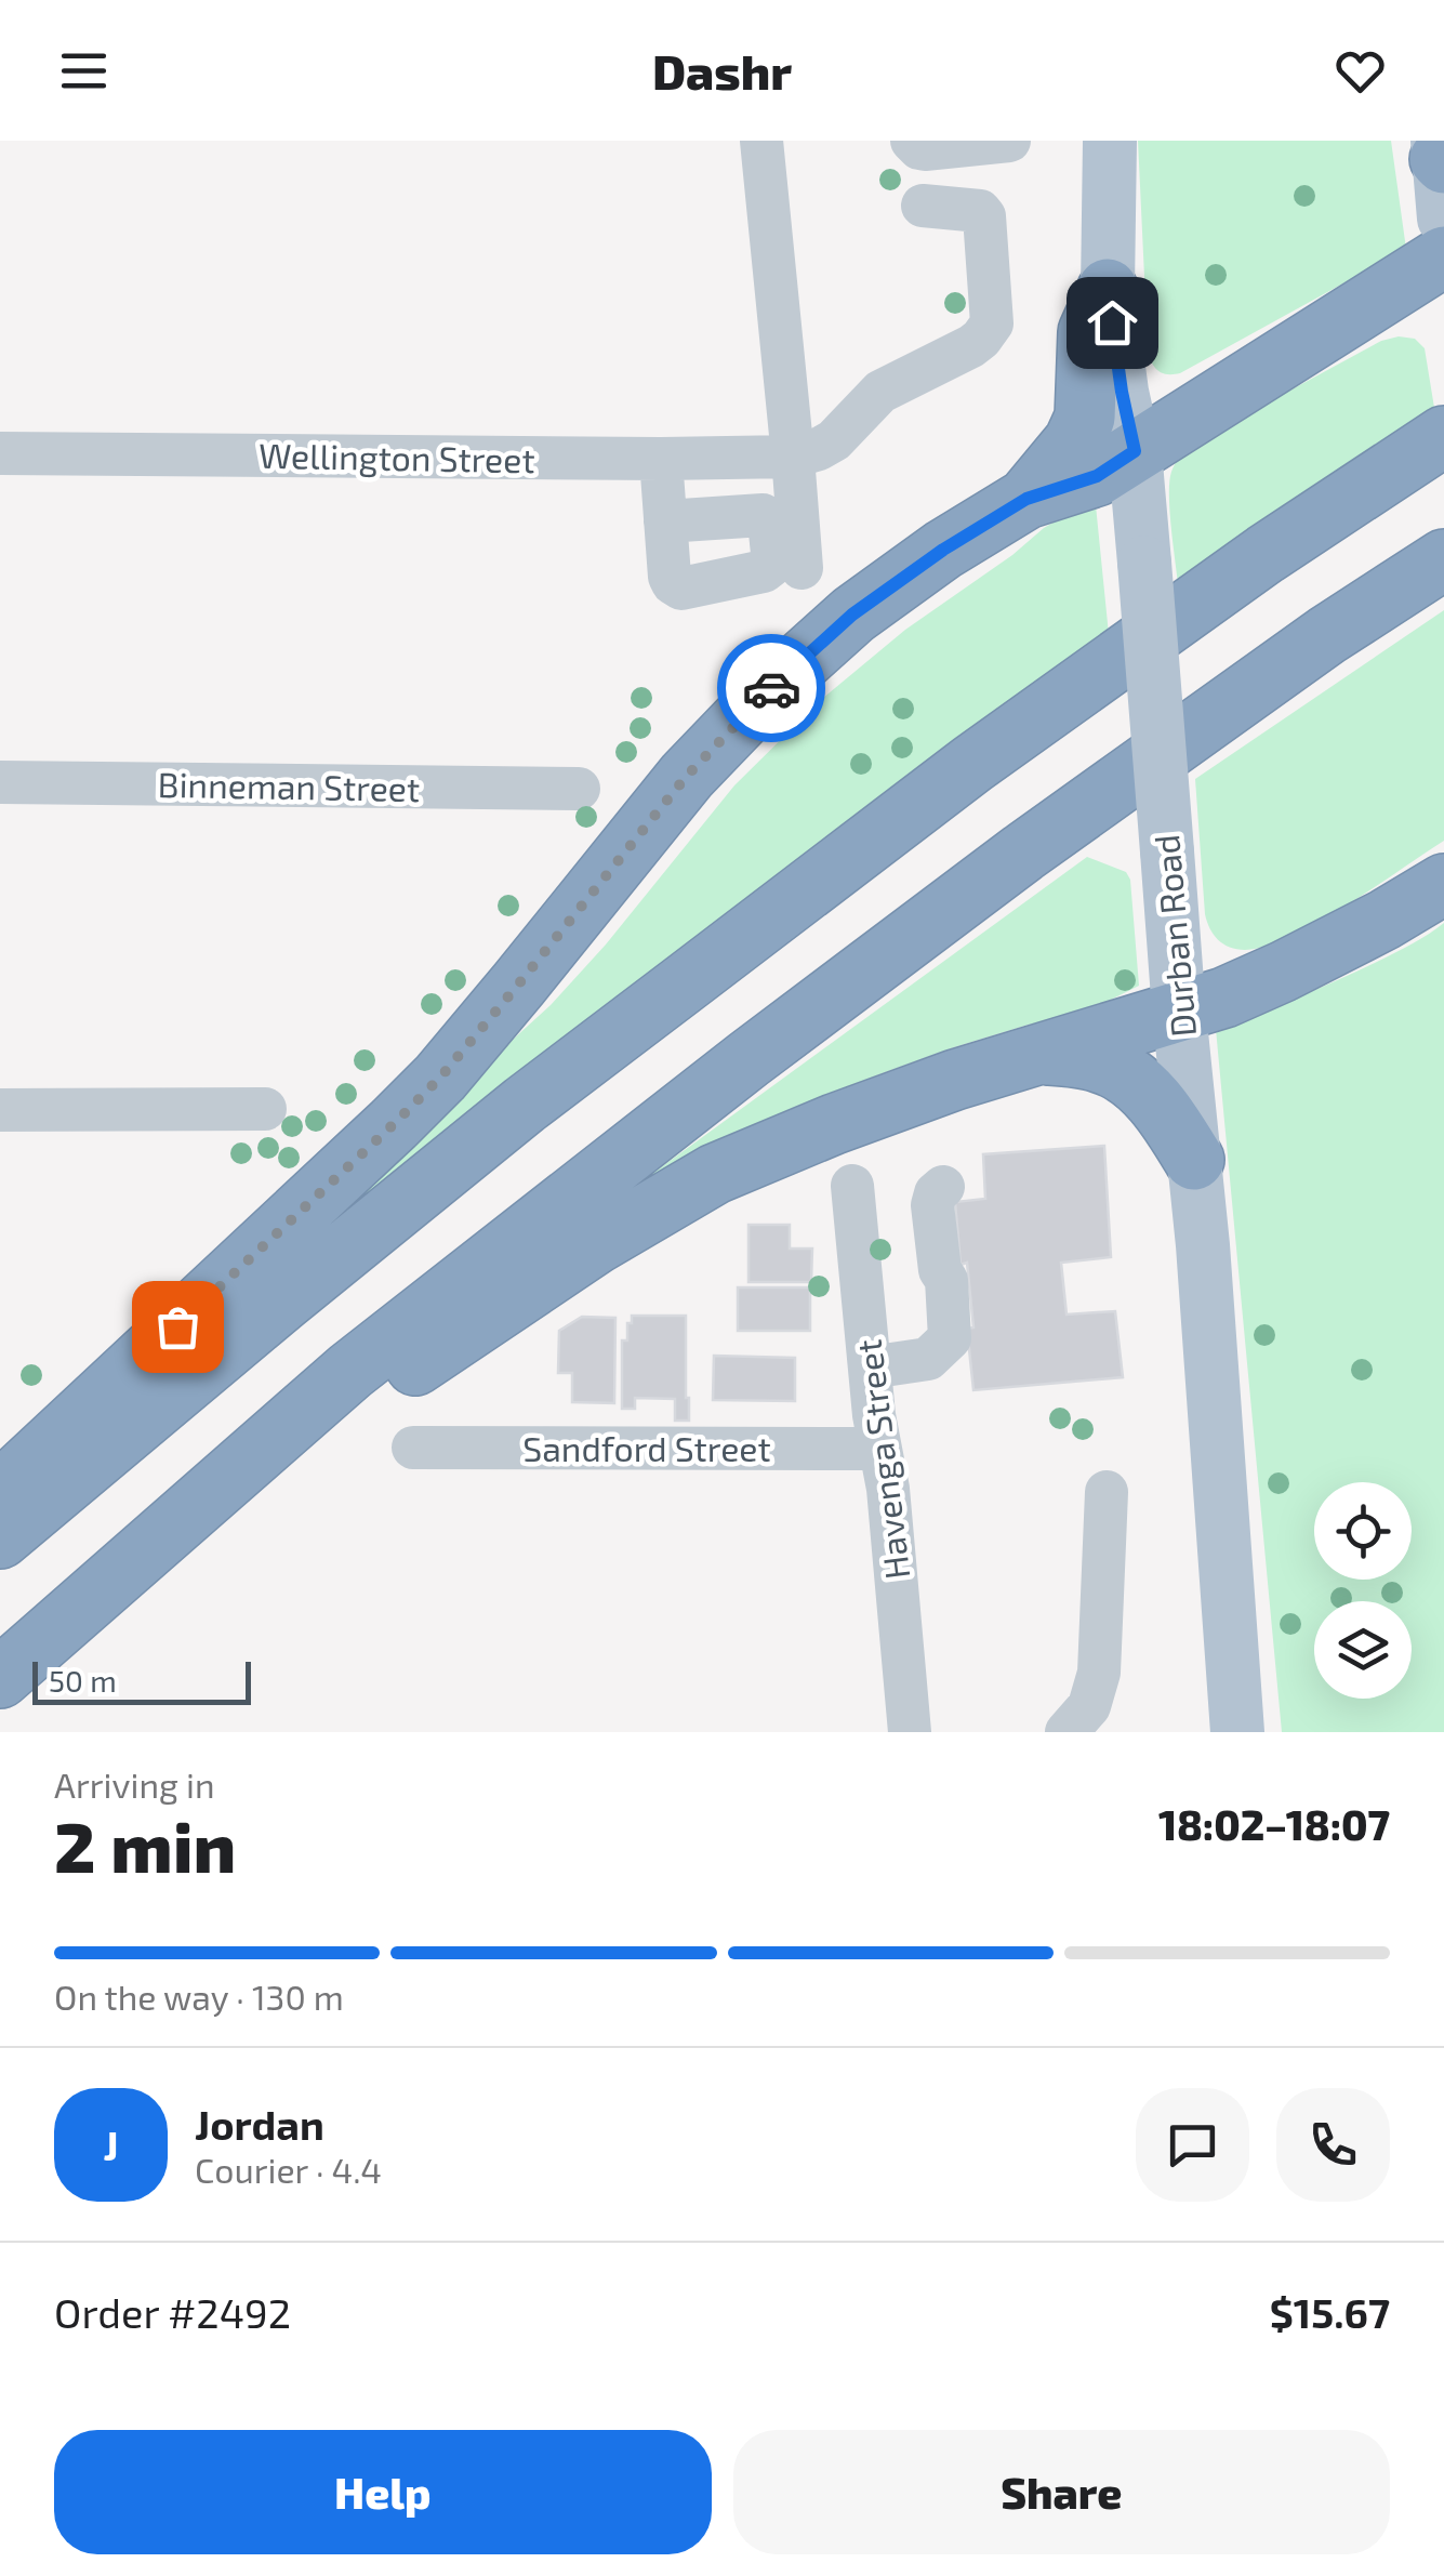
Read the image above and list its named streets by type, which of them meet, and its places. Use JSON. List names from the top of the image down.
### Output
{
  "streets": {
    "main road": ["Durban Road"],
    "street": [
      "Wellington Street",
      "Binneman Street",
      "Sandford Street",
      "Havenga Street"
    ]
  },
  "crossings": [
    ["Sandford Street", "Havenga Street"]
  ],
  "scale_bar": "50 m",
  "page": {
    "header": "Dashr",
    "scale": "50 m",
    "heading": ["2 min", "Arriving in", "18:02–18:07"],
    "panel": [
      "Jordan",
      "Courier · 4.4",
      "Order #2492",
      "$15.67"
    ],
    "bar": "On the way · 130 m",
    "round": "J",
    "buttons": ["Help", "Share"]
  }
}
